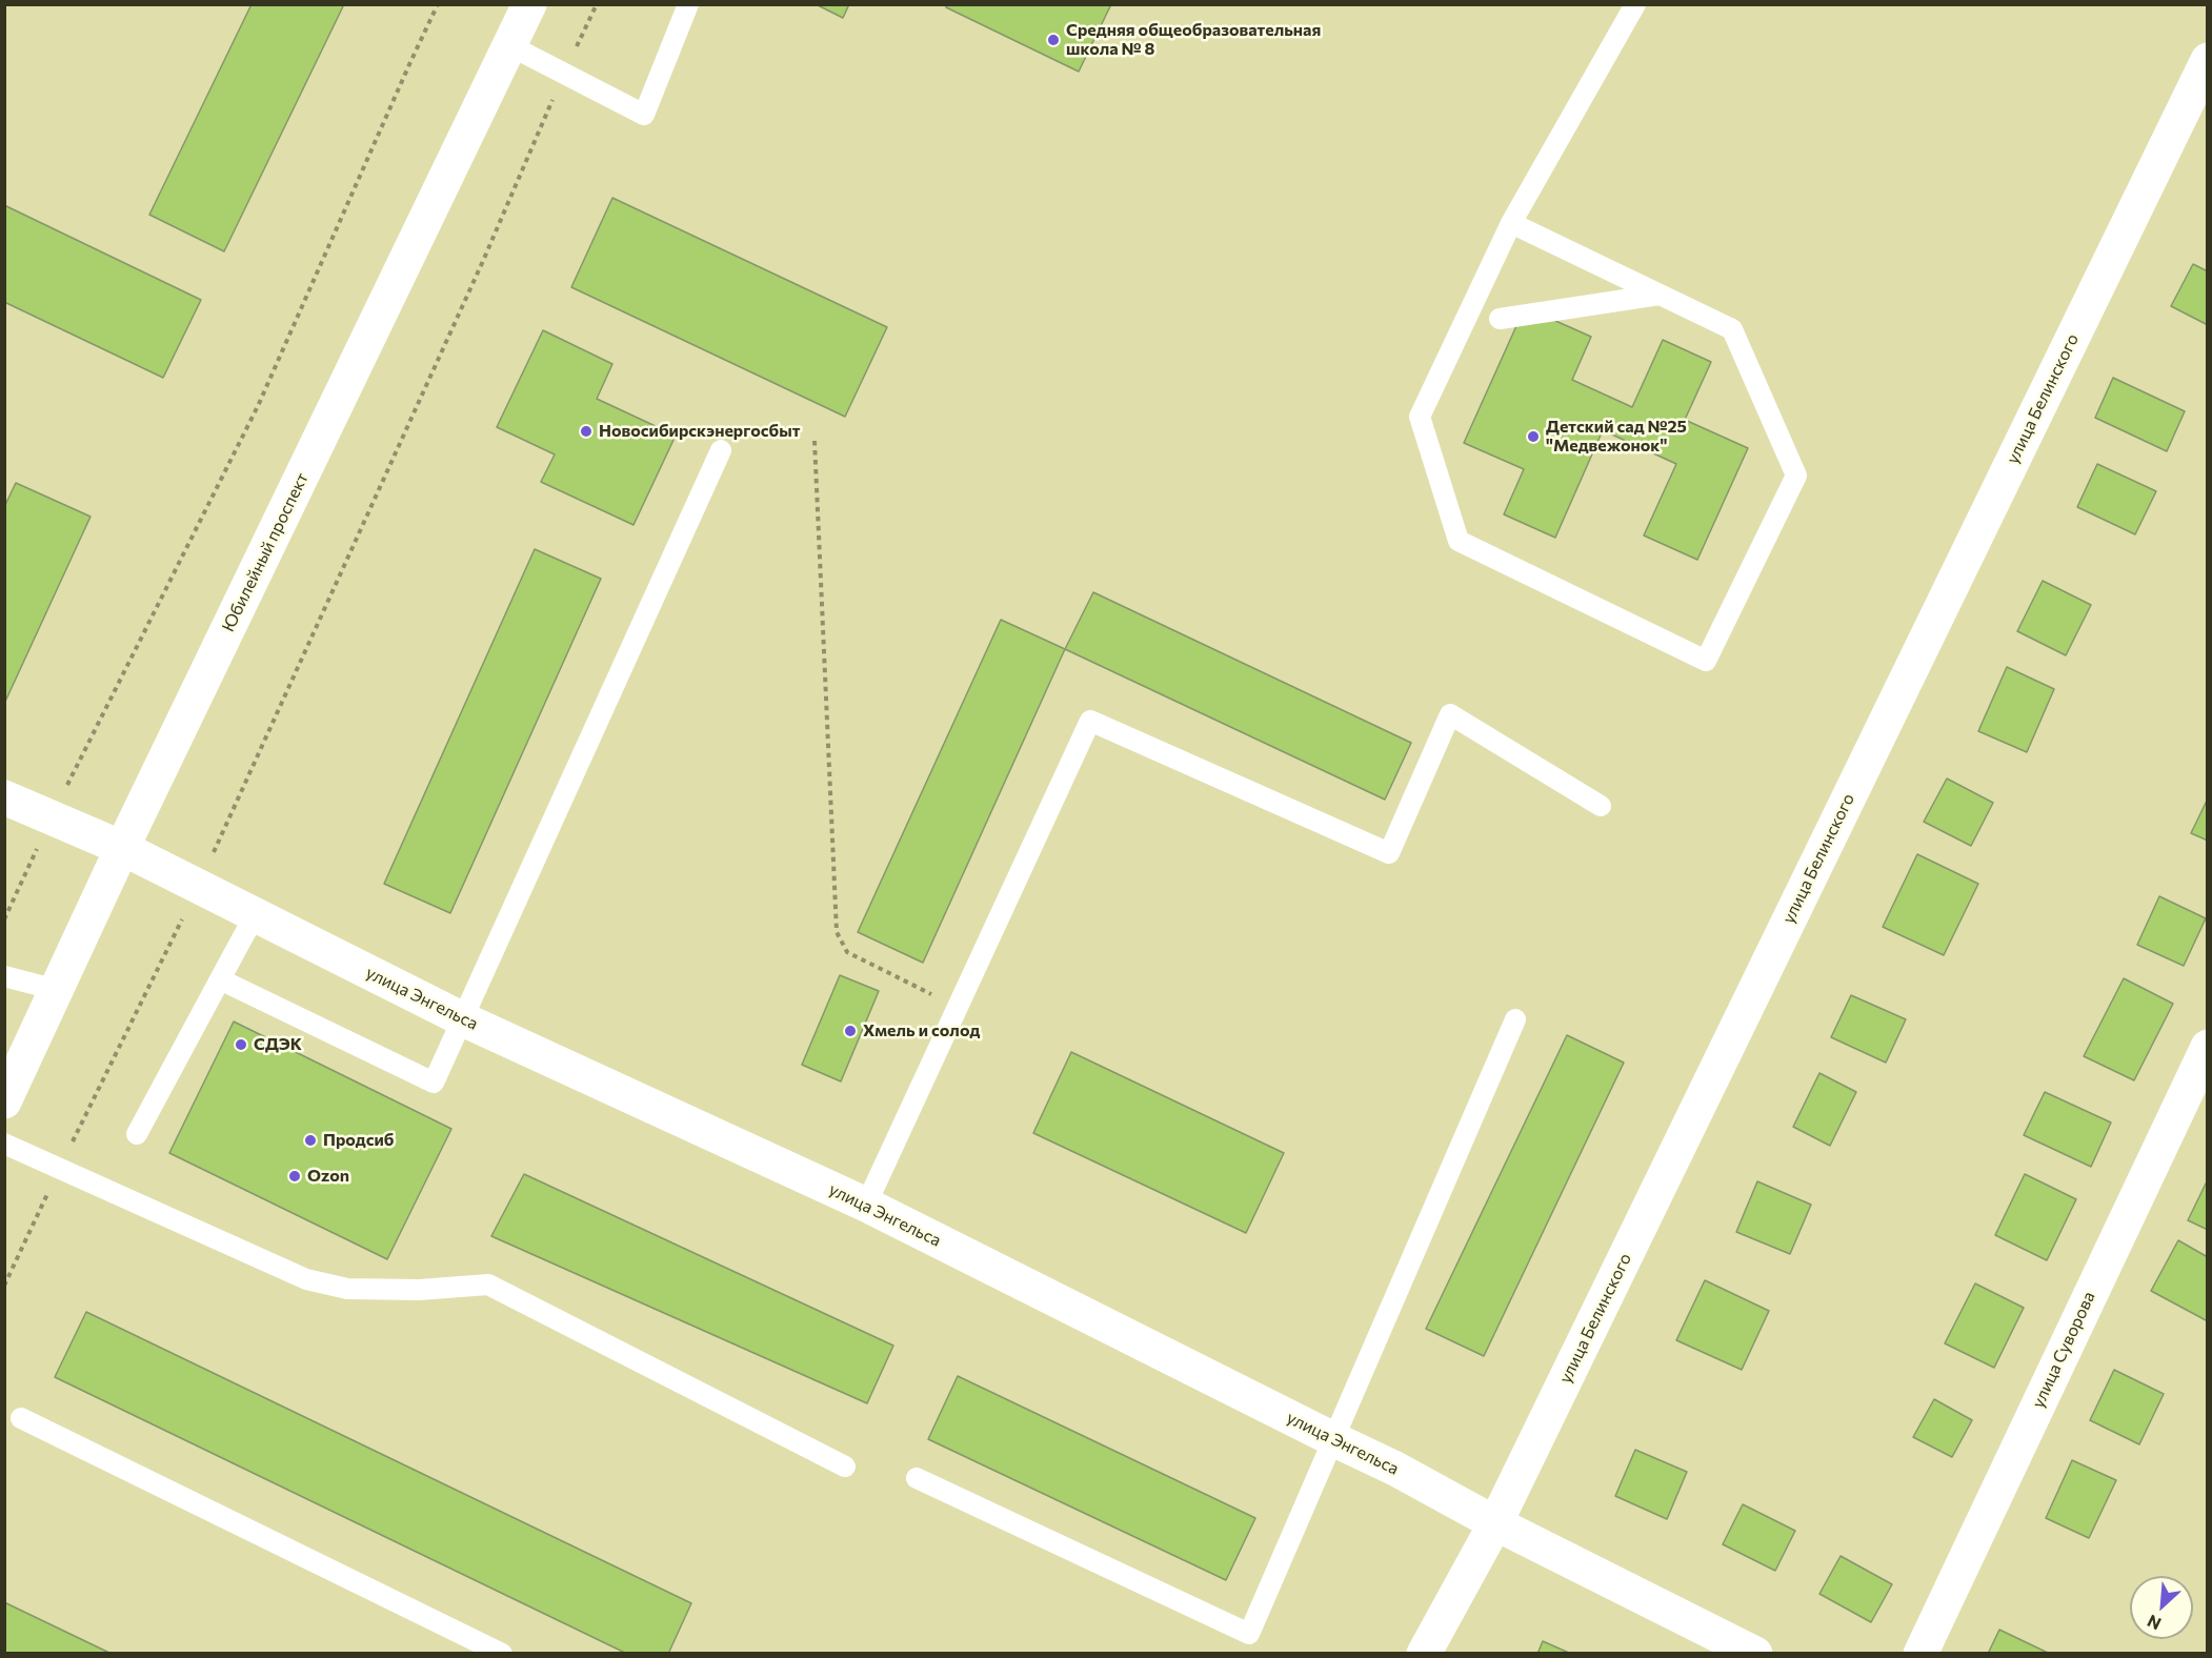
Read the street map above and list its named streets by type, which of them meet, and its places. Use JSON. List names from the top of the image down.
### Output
{
  "streets": {
    "street": [
      "улица Белинского",
      "Юбилейный проспект",
      "улица Энгельса",
      "улица Суворова"
    ]
  },
  "crossings": [
    ["улица Белинского", "улица Энгельса"],
    ["Юбилейный проспект", "улица Энгельса"]
  ],
  "places": [
    "Средняя общеобразовательная школа № 8",
    "Новосибирскэнергосбыт",
    "Детский сад №25 \"Медвежонок\"",
    "Хмель и солод",
    "СДЭК",
    "Продсиб",
    "Ozon"
  ],
  "north": "bottom left"
}
